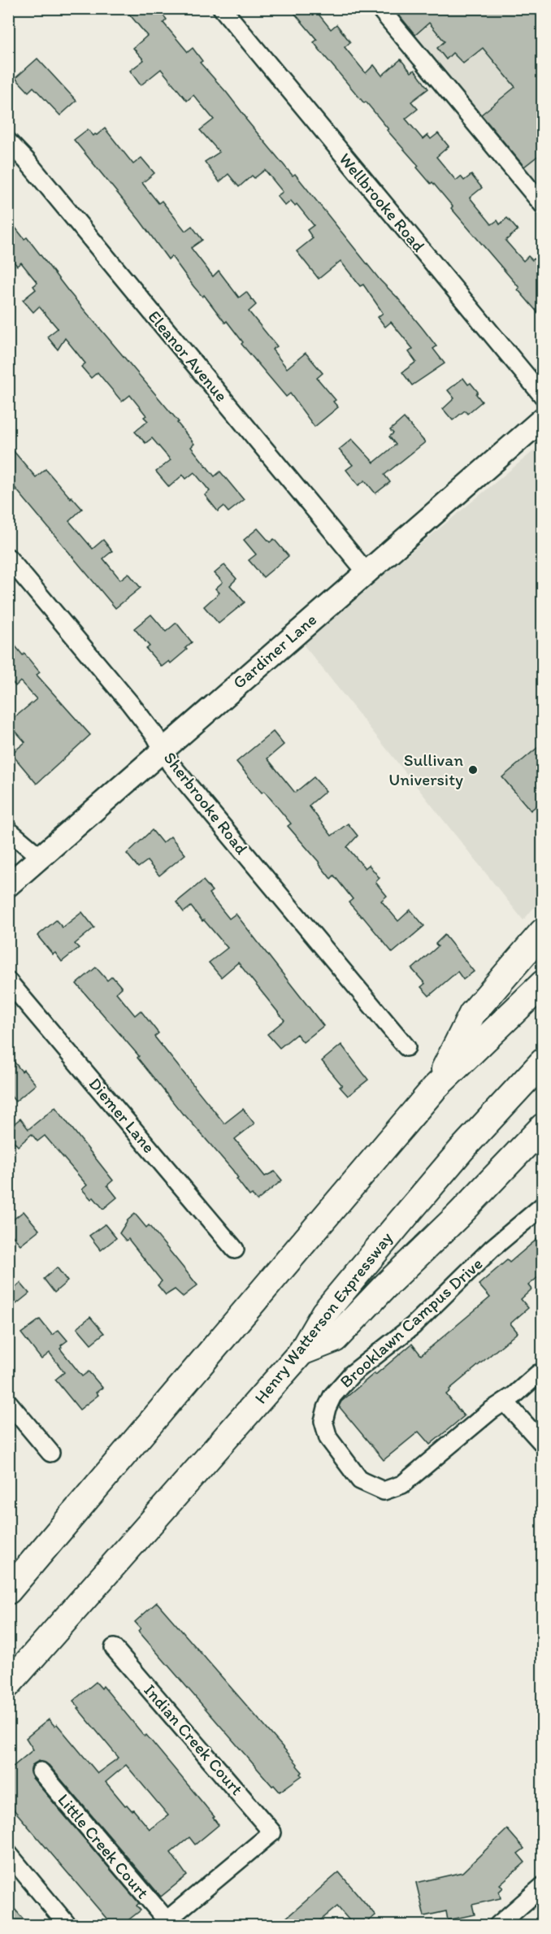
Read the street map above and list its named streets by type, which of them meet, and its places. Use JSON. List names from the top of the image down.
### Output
{
  "streets": {
    "highway": ["Henry Watterson Expressway"],
    "main road": ["Gardiner Lane"],
    "street": [
      "Wellbrooke Road",
      "Eleanor Avenue",
      "Sherbrooke Road",
      "Diemer Lane",
      "Brooklawn Campus Drive",
      "Indian Creek Court",
      "Little Creek Court"
    ]
  },
  "crossings": [
    ["Eleanor Avenue", "Gardiner Lane"],
    ["Gardiner Lane", "Sherbrooke Road"],
    ["Indian Creek Court", "Little Creek Court"]
  ],
  "places": ["Sullivan University"]
}
